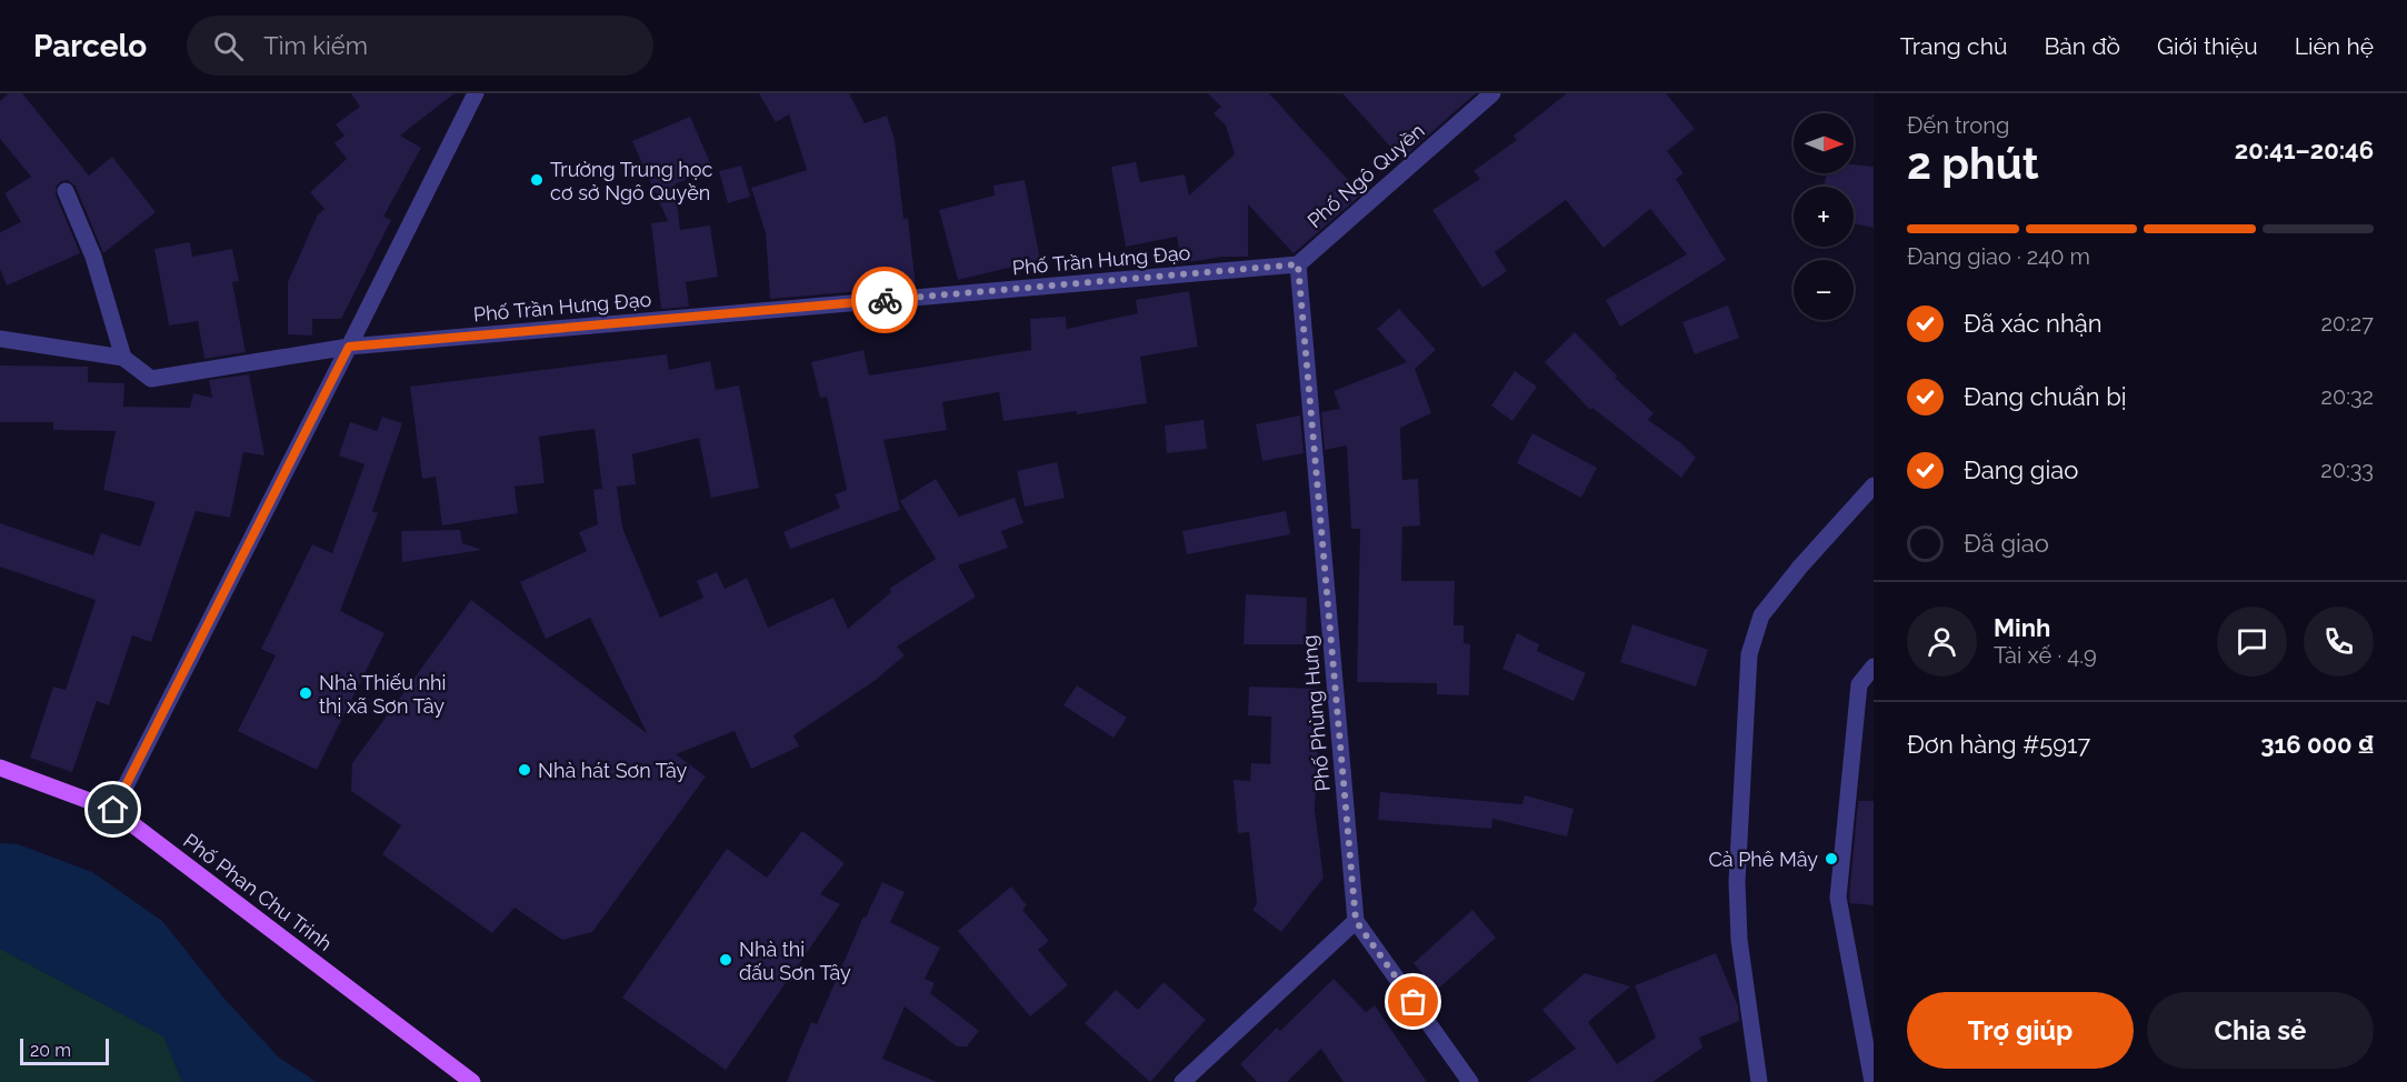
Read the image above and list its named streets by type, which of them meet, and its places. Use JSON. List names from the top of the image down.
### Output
{
  "streets": {
    "main road": ["Phố Phan Chu Trinh"],
    "street": ["Phố Ngô Quyền", "Phố Trần Hưng Đạo", "Phố Phùng Hưng"]
  },
  "crossings": [
    ["Phố Ngô Quyền", "Phố Trần Hưng Đạo"],
    ["Phố Ngô Quyền", "Phố Phùng Hưng"],
    ["Phố Trần Hưng Đạo", "Phố Phùng Hưng"]
  ],
  "places": [
    "Trường Trung học cơ sở Ngô Quyền",
    "Nhà Thiếu nhi thị xã Sơn Tây",
    "Nhà hát Sơn Tây",
    "Cà Phê Mây",
    "Nhà thi đấu Sơn Tây"
  ],
  "scale_bar": "20 m",
  "north": "right",
  "page": {
    "header": "Parcelo",
    "search": "Tìm kiếm",
    "nav": [
      "Trang chủ",
      "Bản đồ",
      "Giới thiệu",
      "Liên hệ"
    ],
    "heading": ["2 phút", "Đến trong", "20:41–20:46"],
    "panel": [
      "Minh",
      "Tài xế · 4.9",
      "Đơn hàng #5917",
      "316 000 ₫"
    ],
    "map_buttons": ["+", "−"],
    "bar": "Đang giao · 240 m",
    "list": [
      ["Đã xác nhận", "20:27"],
      ["Đang chuẩn bị", "20:32"],
      ["Đang giao", "20:33"],
      "Đã giao"
    ],
    "buttons": ["Trợ giúp", "Chia sẻ"],
    "scale": "20 m"
  }
}
